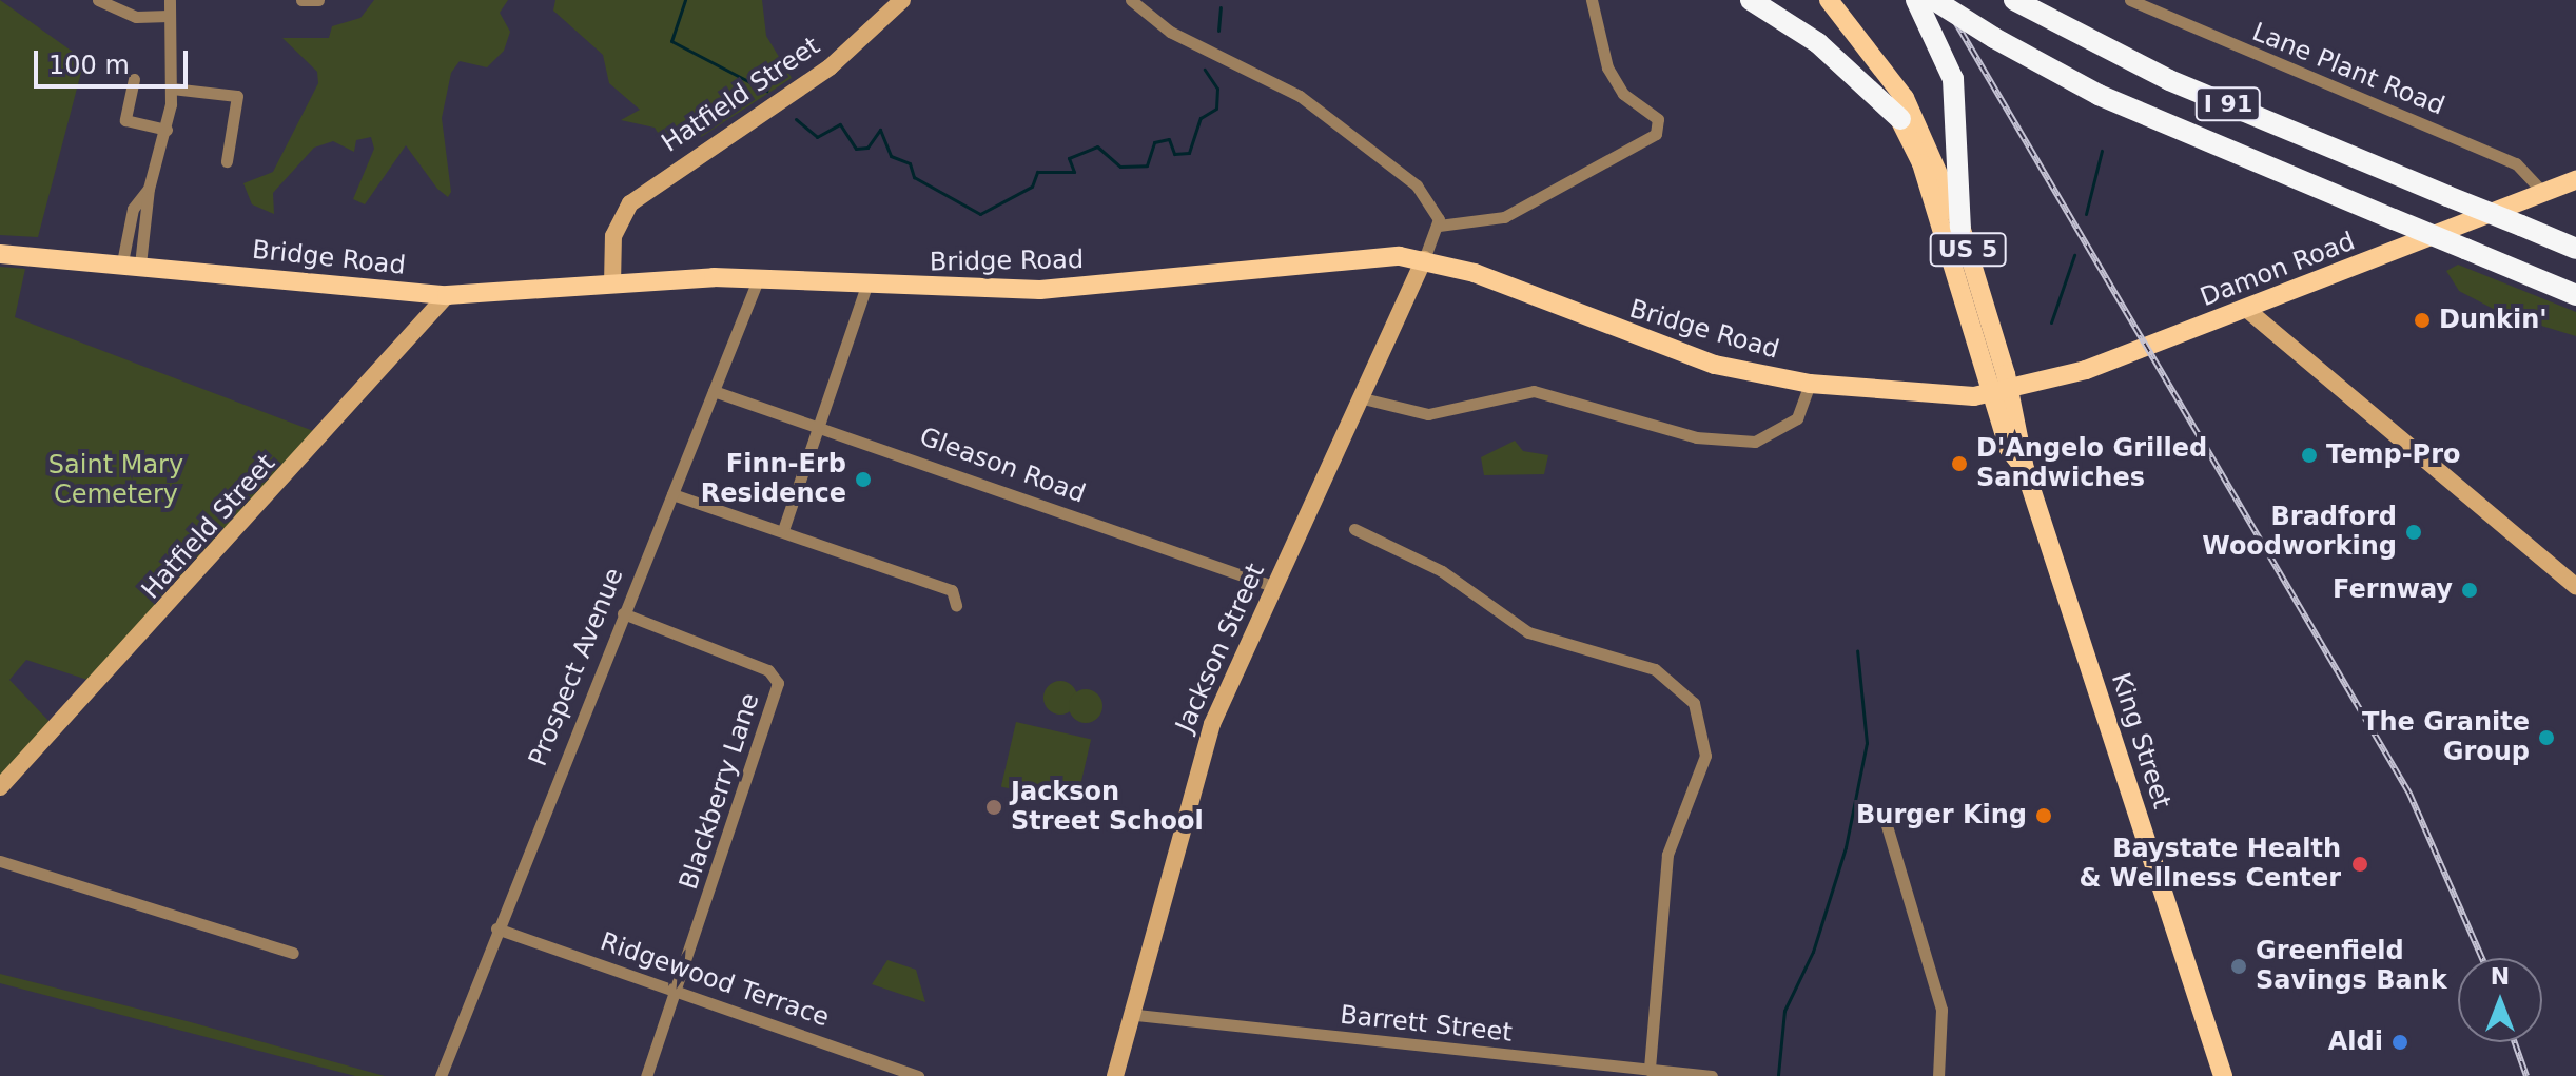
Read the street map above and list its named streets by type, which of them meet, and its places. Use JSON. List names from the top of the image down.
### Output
{
  "streets": {
    "highway": ["I 91"],
    "main road": [
      "US 5",
      "Bridge Road",
      "Damon Road",
      "King Street"
    ],
    "street": [
      "Lane Plant Road",
      "Hatfield Street",
      "Gleason Road",
      "Jackson Street",
      "Prospect Avenue",
      "Blackberry Lane",
      "Ridgewood Terrace",
      "Barrett Street"
    ]
  },
  "crossings": [
    ["Lane Plant Road", "Damon Road"],
    ["Hatfield Street", "Bridge Road"],
    ["US 5", "Bridge Road"],
    ["US 5", "Damon Road"],
    ["US 5", "King Street"],
    ["Bridge Road", "Damon Road"],
    ["Bridge Road", "Jackson Street"],
    ["Bridge Road", "Prospect Avenue"],
    ["Bridge Road", "King Street"],
    ["Damon Road", "King Street"],
    ["Gleason Road", "Jackson Street"],
    ["Gleason Road", "Prospect Avenue"],
    ["Jackson Street", "Barrett Street"],
    ["Prospect Avenue", "Blackberry Lane"],
    ["Prospect Avenue", "Ridgewood Terrace"],
    ["Blackberry Lane", "Ridgewood Terrace"]
  ],
  "parks": ["Saint Mary Cemetery"],
  "places": [
    "Dunkin'",
    "Temp-Pro",
    "D'Angelo Grilled Sandwiches",
    "Finn-Erb Residence",
    "Bradford Woodworking",
    "Fernway",
    "The Granite Group",
    "Jackson Street School",
    "Burger King",
    "Baystate Health & Wellness Center",
    "Greenfield Savings Bank",
    "Aldi"
  ],
  "scale_bar": "100 m",
  "north": "top"
}
